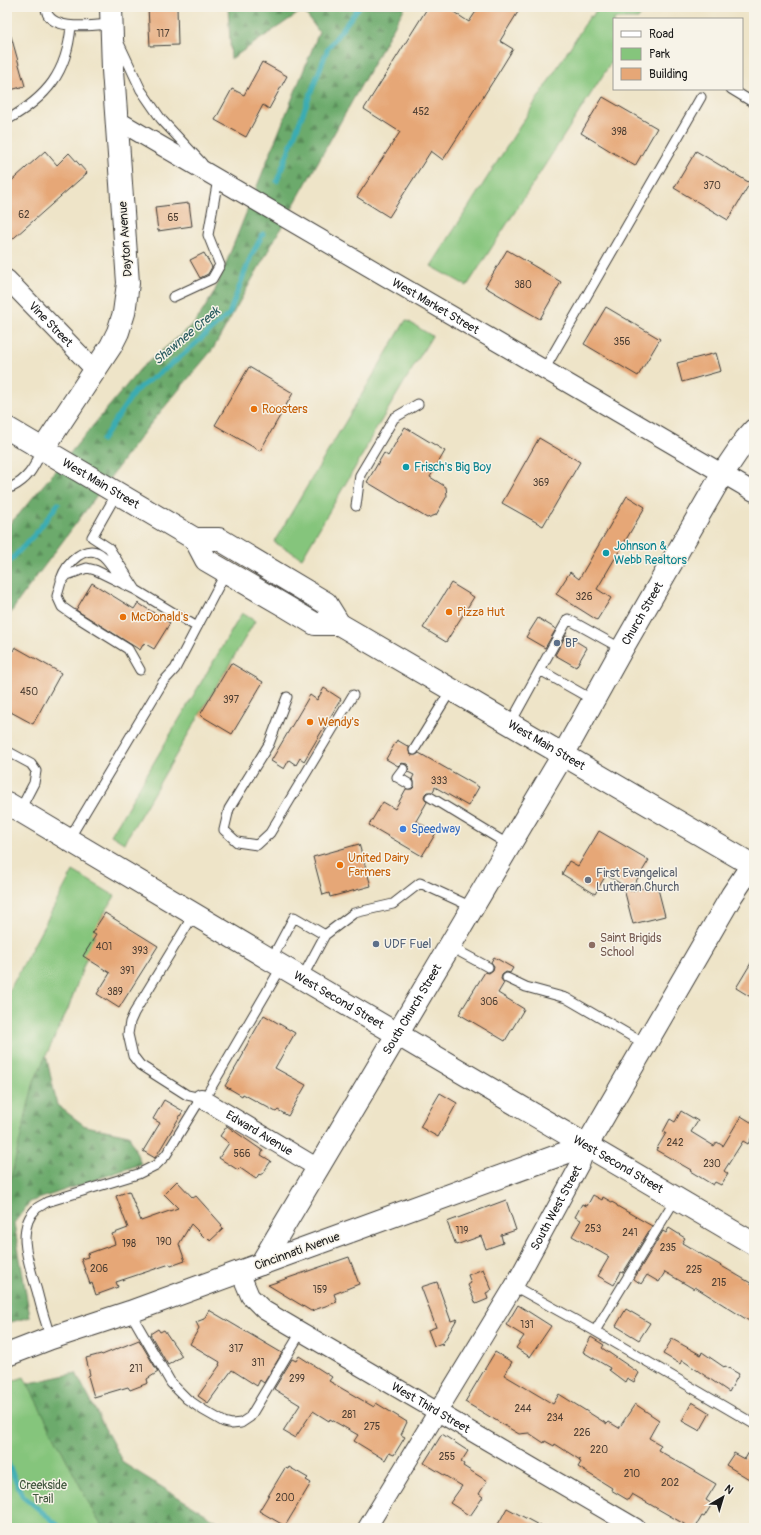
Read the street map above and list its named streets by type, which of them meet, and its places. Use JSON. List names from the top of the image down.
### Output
{
  "streets": {
    "main road": [
      "Dayton Avenue",
      "West Main Street",
      "Church Street",
      "West Second Street",
      "South Church Street",
      "South West Street",
      "Cincinnati Avenue"
    ],
    "street": [
      "West Market Street",
      "Vine Street",
      "Edward Avenue",
      "West Third Street"
    ]
  },
  "crossings": [
    ["Dayton Avenue", "West Market Street"],
    ["Dayton Avenue", "Vine Street"],
    ["Dayton Avenue", "West Main Street"],
    ["West Market Street", "Church Street"],
    ["West Main Street", "Church Street"],
    ["West Main Street", "South Church Street"],
    ["West Main Street", "South West Street"],
    ["Church Street", "South Church Street"],
    ["West Second Street", "South Church Street"],
    ["West Second Street", "South West Street"],
    ["West Second Street", "Cincinnati Avenue"],
    ["South Church Street", "Edward Avenue"],
    ["South Church Street", "Cincinnati Avenue"],
    ["South West Street", "Cincinnati Avenue"],
    ["South West Street", "West Third Street"],
    ["Cincinnati Avenue", "West Third Street"]
  ],
  "water": ["Shawnee Creek"],
  "parks": ["Creekside Trail"],
  "places": [
    "Roosters",
    "Frisch's Big Boy",
    "Johnson & Webb Realtors",
    "Pizza Hut",
    "McDonald's",
    "BP",
    "Wendy's",
    "Speedway",
    "United Dairy Farmers",
    "First Evangelical Lutheran Church",
    "UDF Fuel",
    "Saint Brigids School"
  ],
  "house_numbers": [
    "117",
    "452",
    "398",
    "370",
    "62",
    "65",
    "380",
    "356",
    "369",
    "326",
    "450",
    "397",
    "333",
    "401",
    "393",
    "391",
    "389",
    "306",
    "242",
    "566",
    "230",
    "253",
    "119",
    "241",
    "190",
    "198",
    "235",
    "206",
    "225",
    "215",
    "159",
    "131",
    "317",
    "311",
    "211",
    "299",
    "244",
    "281",
    "234",
    "275",
    "226",
    "220",
    "255",
    "210",
    "202",
    "200"
  ],
  "legend": ["Road", "Park", "Building"],
  "north": "top right"
}
